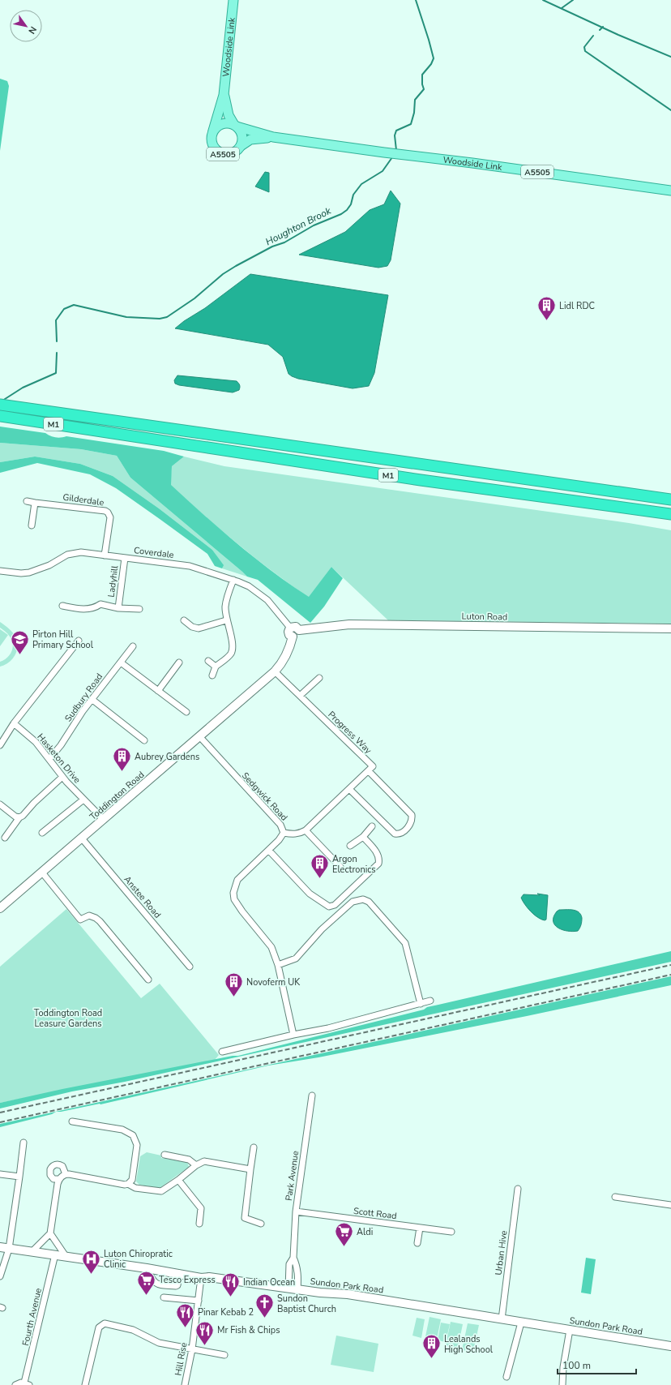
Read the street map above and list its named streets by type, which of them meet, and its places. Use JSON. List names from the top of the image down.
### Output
{
  "streets": {
    "highway": ["M1"],
    "main road": [
      "Woodside Link",
      "A5505",
      "Luton Road",
      "Toddington Road",
      "Sundon Park Road"
    ],
    "street": [
      "Gilderdale",
      "Coverdale",
      "Ladyhill",
      "Sudbury Road",
      "Progress Way",
      "Hasketon Drive",
      "Sedgwick Road",
      "Anstee Road",
      "Park Avenue",
      "Scott Road",
      "Urban Hive",
      "Fourth Avenue",
      "Hill Rise"
    ]
  },
  "crossings": [
    ["Woodside Link", "A5505"],
    ["Gilderdale", "Coverdale"],
    ["Coverdale", "Ladyhill"],
    ["Coverdale", "Luton Road"],
    ["Coverdale", "Toddington Road"],
    ["Luton Road", "Toddington Road"],
    ["Sudbury Road", "Hasketon Drive"],
    ["Progress Way", "Toddington Road"],
    ["Hasketon Drive", "Toddington Road"],
    ["Toddington Road", "Sedgwick Road"],
    ["Toddington Road", "Anstee Road"],
    ["Park Avenue", "Scott Road"],
    ["Park Avenue", "Sundon Park Road"],
    ["Urban Hive", "Sundon Park Road"],
    ["Sundon Park Road", "Fourth Avenue"],
    ["Sundon Park Road", "Hill Rise"]
  ],
  "water": ["Houghton Brook"],
  "parks": ["Toddington Road Leasure Gardens"],
  "places": {
    "building": [
      "Lidl RDC",
      "Aubrey Gardens",
      "Argon Electronics",
      "Novoferm UK",
      "Lealands High School"
    ],
    "school or university": ["Pirton Hill Primary School"],
    "supermarket": ["Aldi", "Tesco Express"],
    "hospital": ["Luton Chiropratic Clinic"],
    "restaurant": ["Indian Ocean", "Pinar Kebab 2", "Mr Fish & Chips"],
    "church": ["Sundon Baptist Church"]
  },
  "scale_bar": "100 m",
  "north": "bottom right"
}
